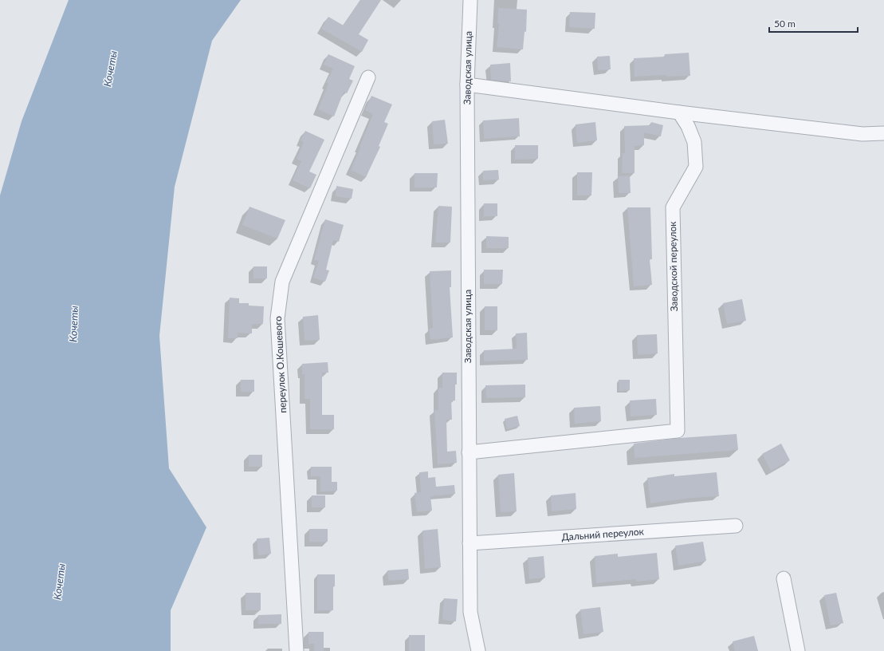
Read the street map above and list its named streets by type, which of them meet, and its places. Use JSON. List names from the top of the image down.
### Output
{
  "streets": {
    "street": [
      "Заводская улица",
      "Заводской переулок",
      "переулок О.Кошевого",
      "Дальний переулок"
    ]
  },
  "crossings": [
    ["Заводская улица", "Заводской переулок"],
    ["Заводская улица", "Дальний переулок"]
  ],
  "water": ["Кочеты"],
  "scale_bar": "50 m"
}
